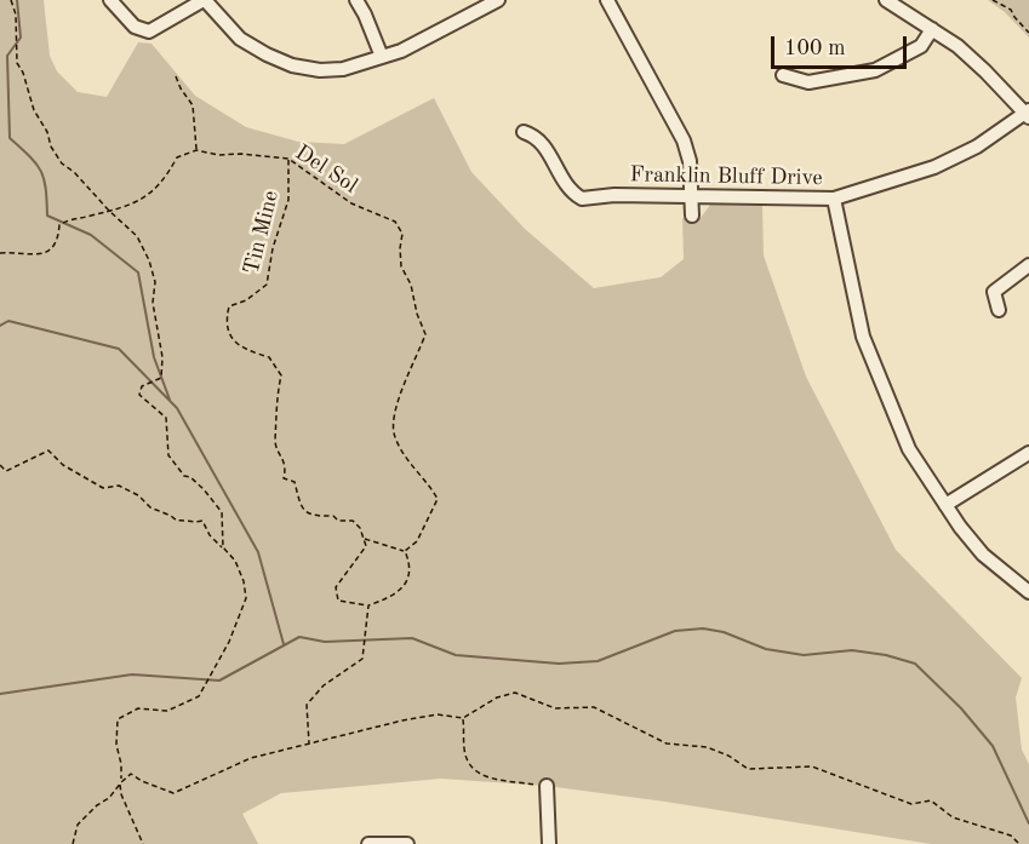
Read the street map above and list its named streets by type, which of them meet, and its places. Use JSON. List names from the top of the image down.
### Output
{
  "streets": {
    "street": ["Franklin Bluff Drive"],
    "path": ["Del Sol", "Tin Mine"]
  },
  "crossings": [
    ["Del Sol", "Tin Mine"]
  ],
  "scale_bar": "100 m"
}
